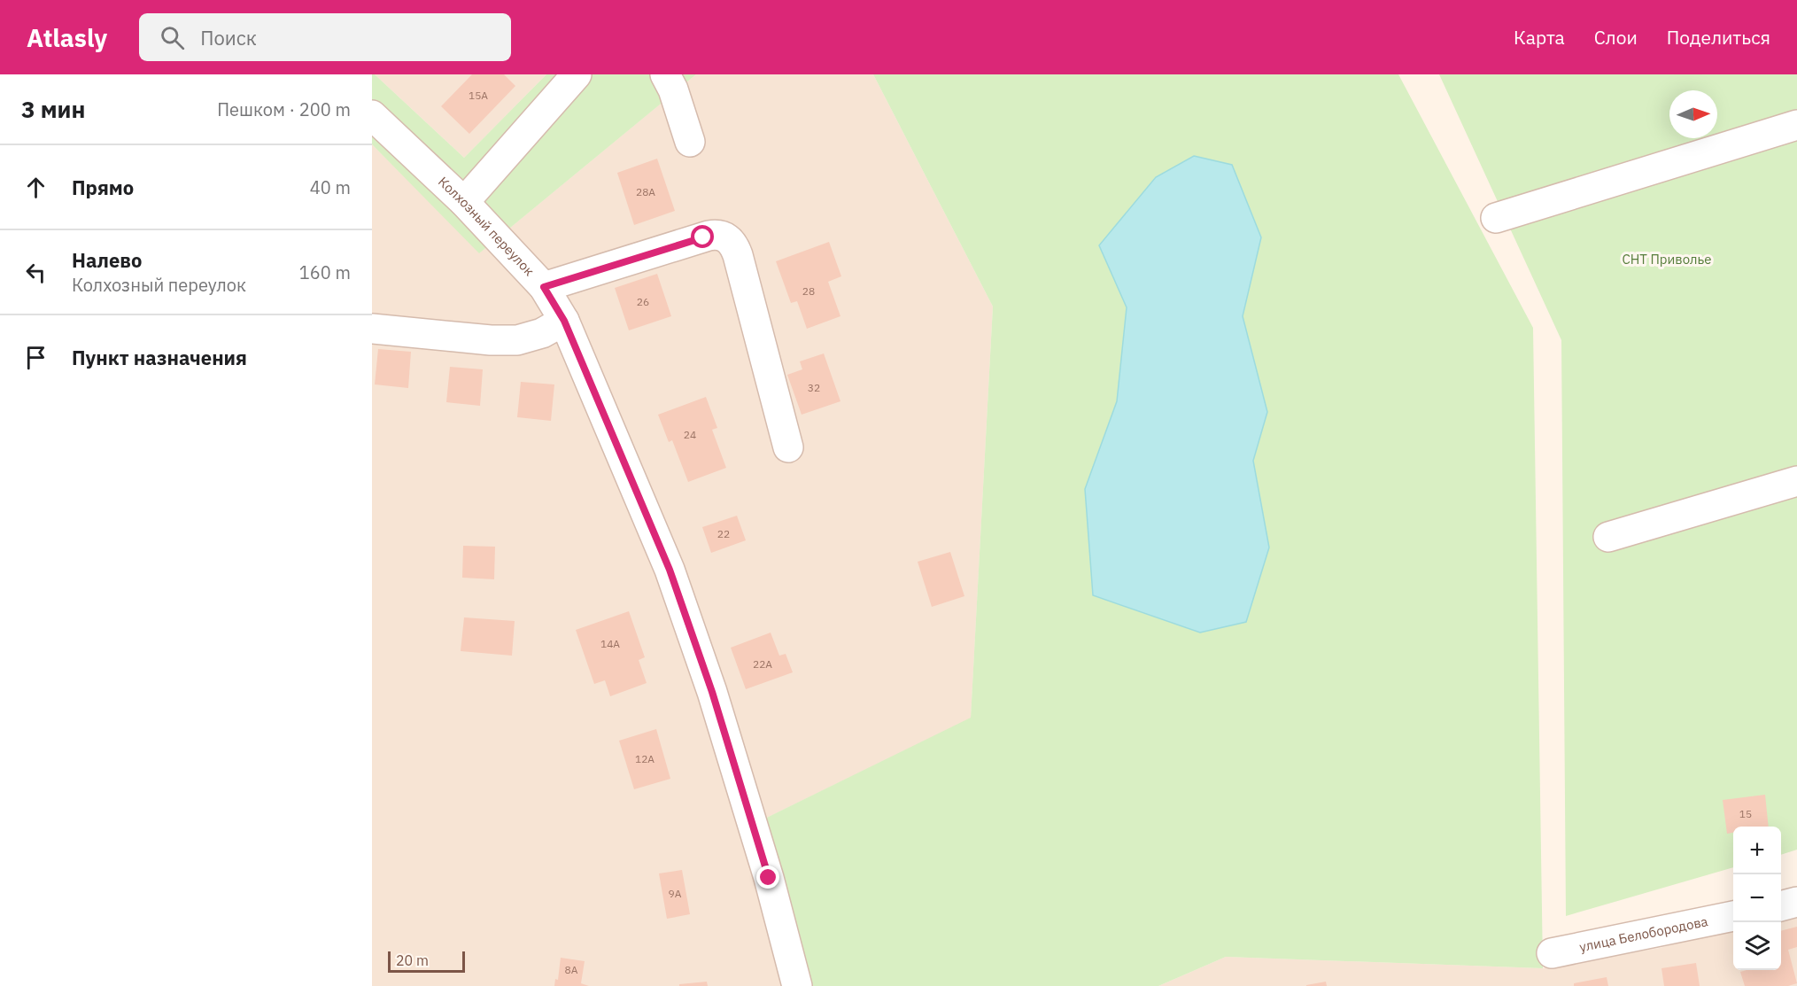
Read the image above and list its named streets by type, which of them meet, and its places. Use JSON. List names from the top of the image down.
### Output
{
  "streets": {
    "street": ["Колхозный переулок", "улица Белобородова"]
  },
  "parks": ["СНТ Приволье"],
  "house_numbers": [
    "15А",
    "28А",
    "28",
    "26",
    "32",
    "24",
    "22",
    "14А",
    "22А",
    "12А",
    "15",
    "9А",
    "8А"
  ],
  "scale_bar": "20 m",
  "north": "right",
  "page": {
    "header": "Atlasly",
    "search": "Поиск",
    "nav": ["Карта", "Слои", "Поделиться"],
    "heading": ["3 мин", "Пешком · 200 m"],
    "list": [
      ["Прямо", "40 m"],
      ["Налево", "Колхозный переулок", "160 m"],
      "Пункт назначения"
    ],
    "map_buttons": ["+", "−"],
    "scale": "20 m"
  }
}
